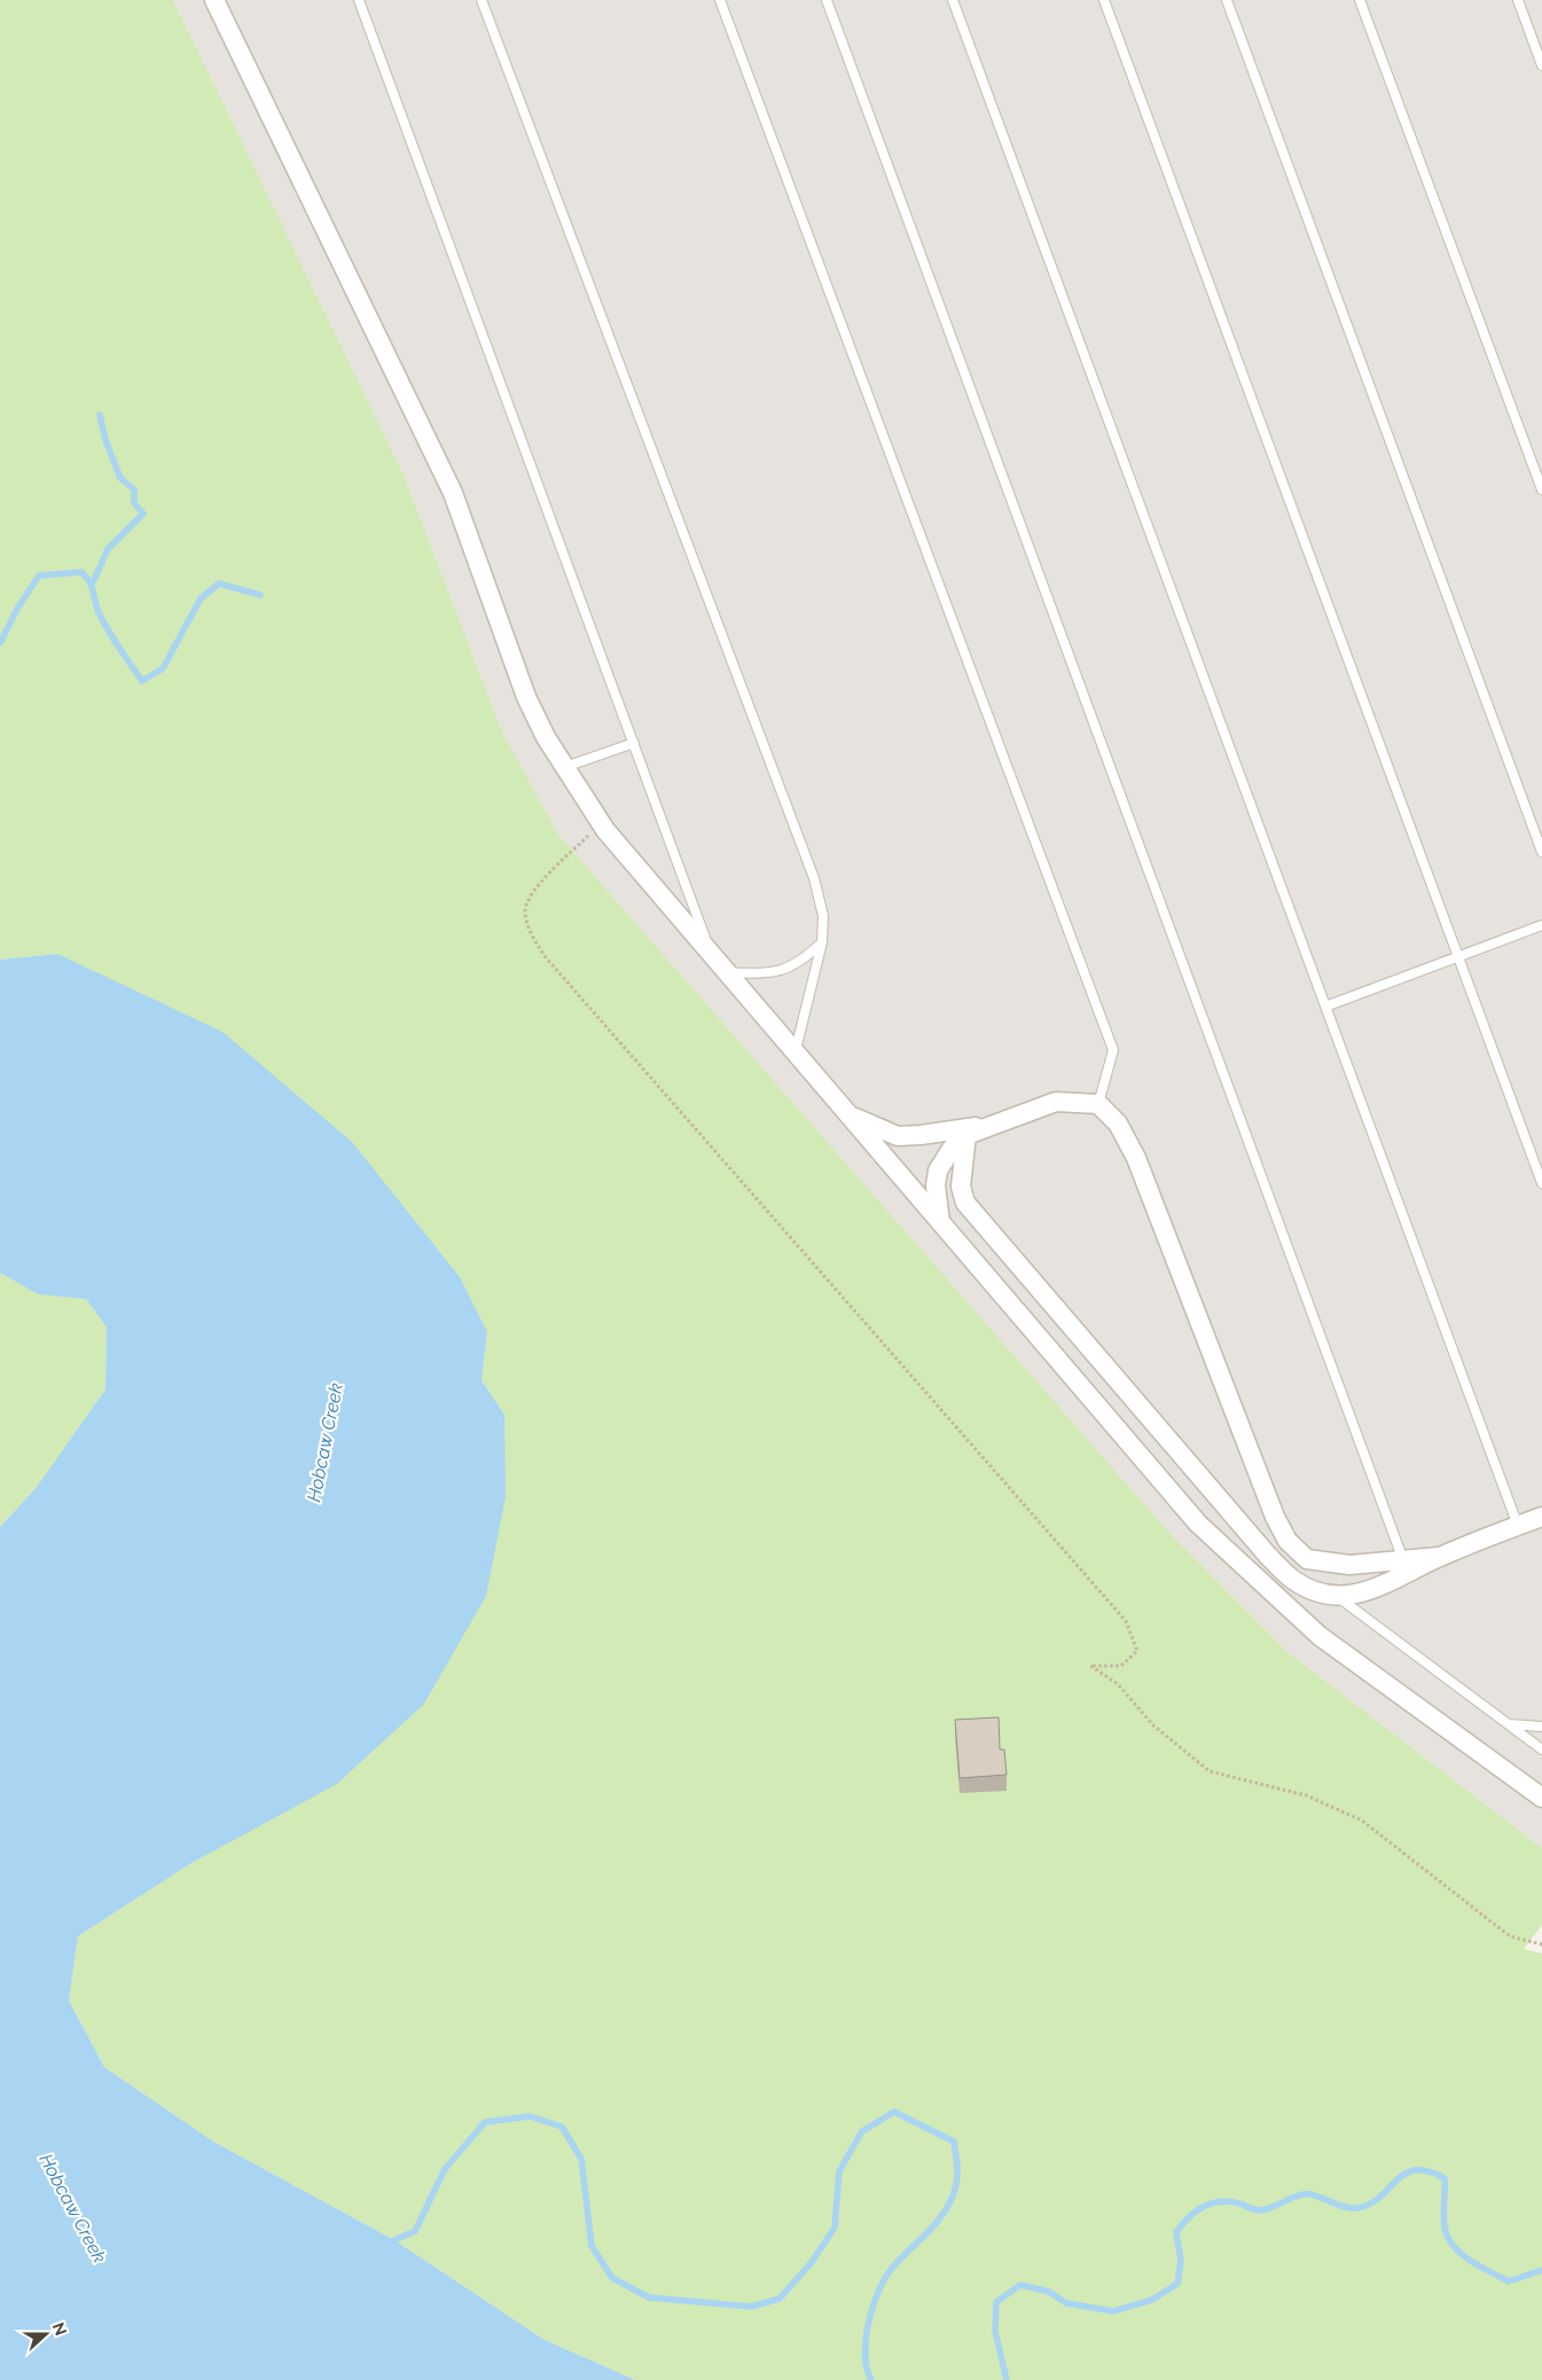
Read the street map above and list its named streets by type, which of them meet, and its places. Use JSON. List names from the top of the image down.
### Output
{
  "water": ["Hobcaw Creek"],
  "north": "right"
}
